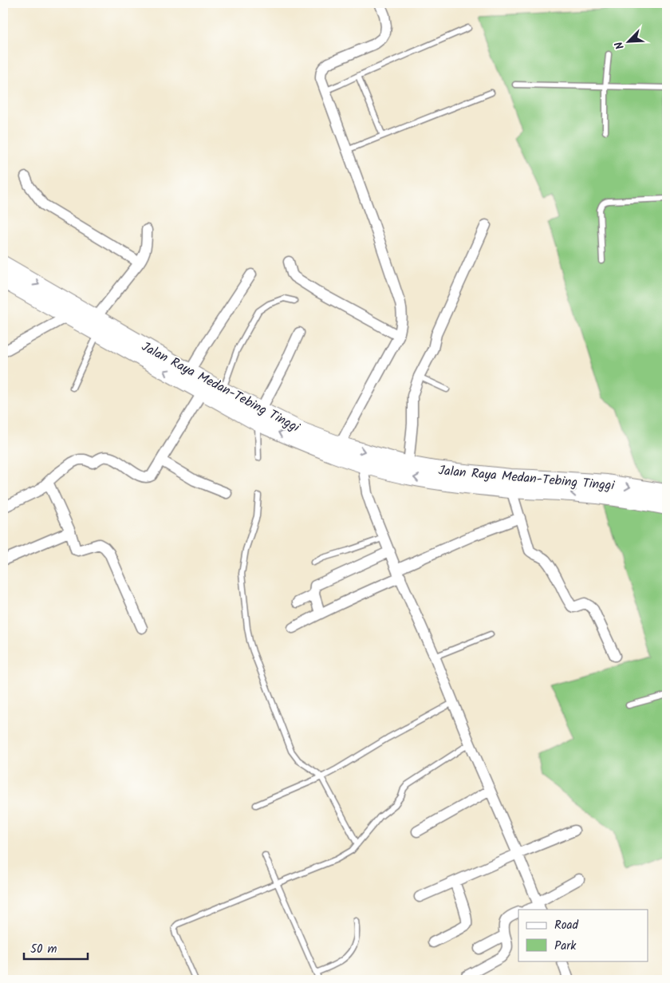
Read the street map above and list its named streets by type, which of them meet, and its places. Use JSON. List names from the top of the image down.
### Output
{
  "streets": {
    "highway": ["Jalan Raya Medan-Tebing Tinggi"]
  },
  "legend": ["Road", "Park"],
  "scale_bar": "50 m",
  "north": "bottom left"
}
